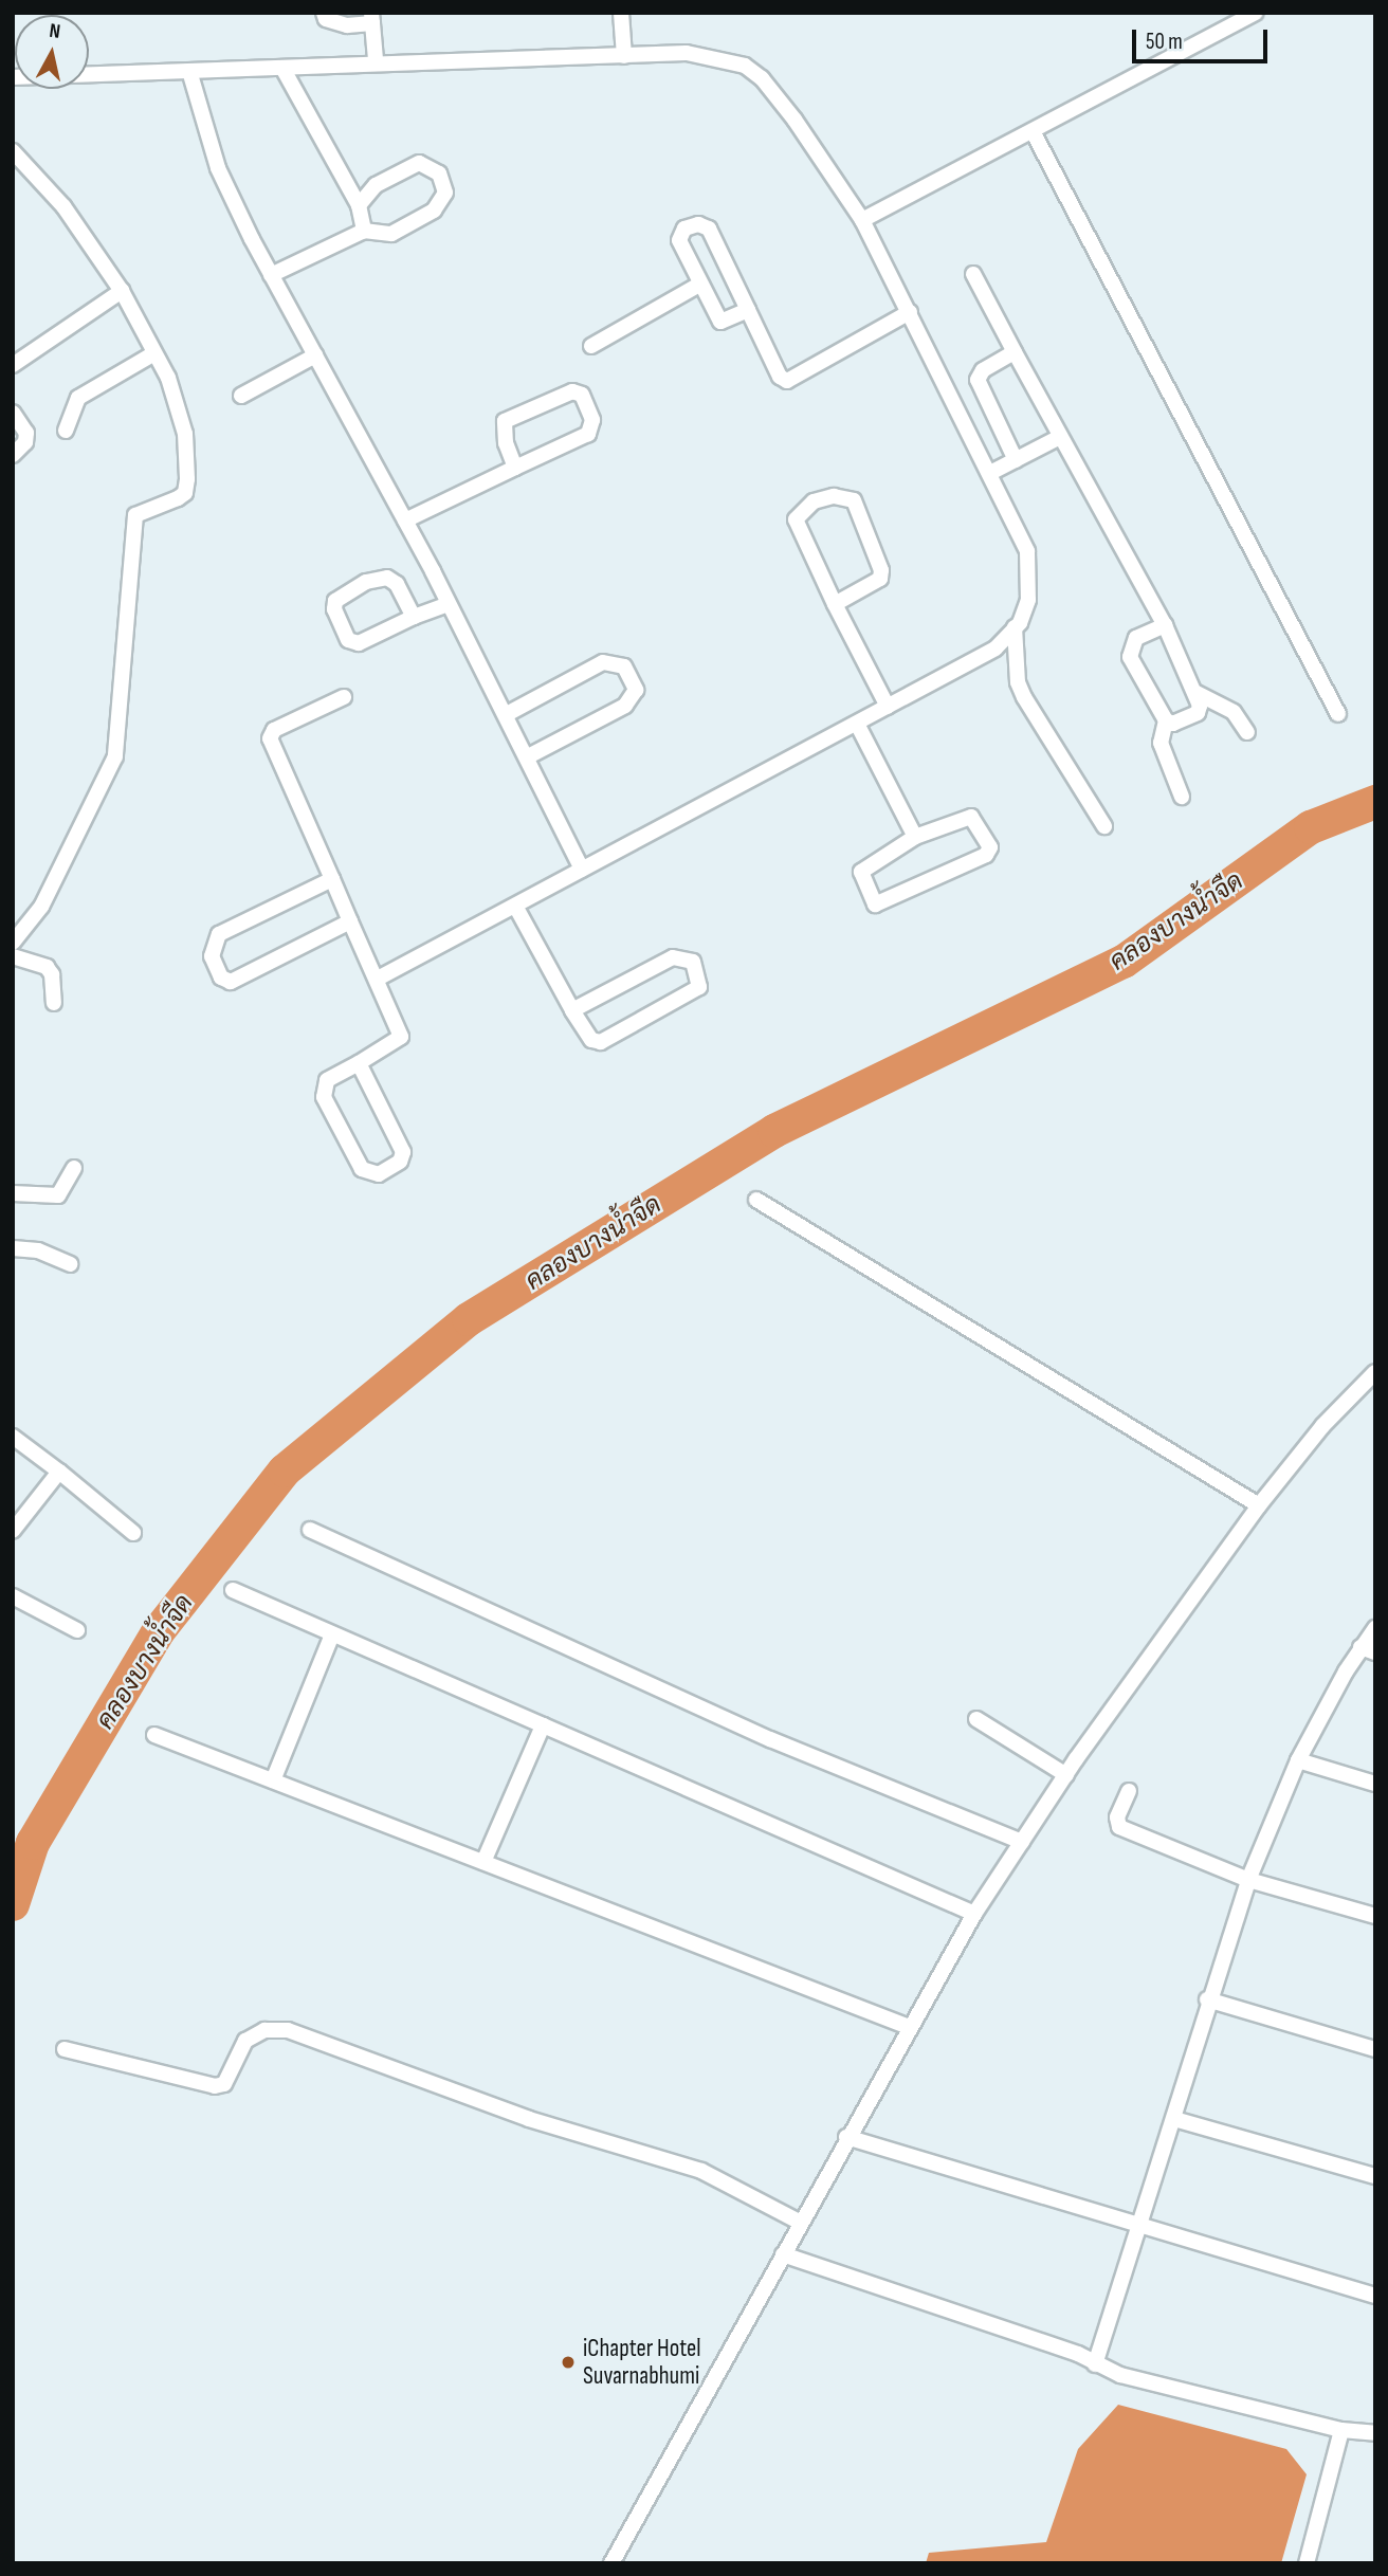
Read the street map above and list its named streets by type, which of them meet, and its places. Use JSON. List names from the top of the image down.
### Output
{
  "water": ["คลองบางน้ำจืด"],
  "places": ["iChapter Hotel Suvarnabhumi"],
  "scale_bar": "50 m",
  "north": "top"
}
